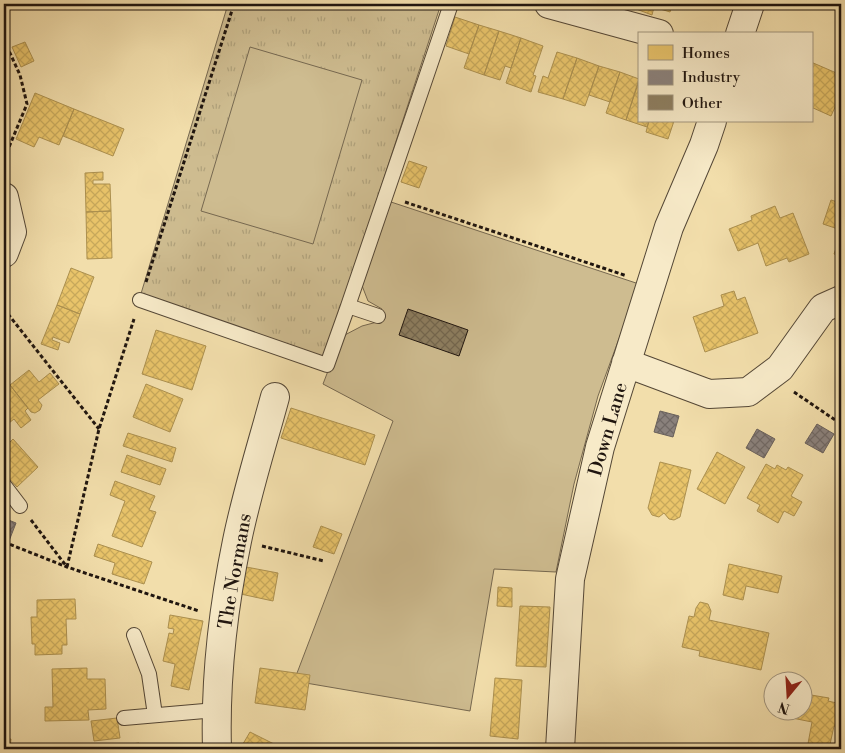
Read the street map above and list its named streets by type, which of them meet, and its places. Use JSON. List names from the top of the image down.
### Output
{
  "streets": {
    "street": ["Down Lane", "The Normans"]
  },
  "legend": ["Homes", "Industry", "Other"],
  "north": "bottom"
}
